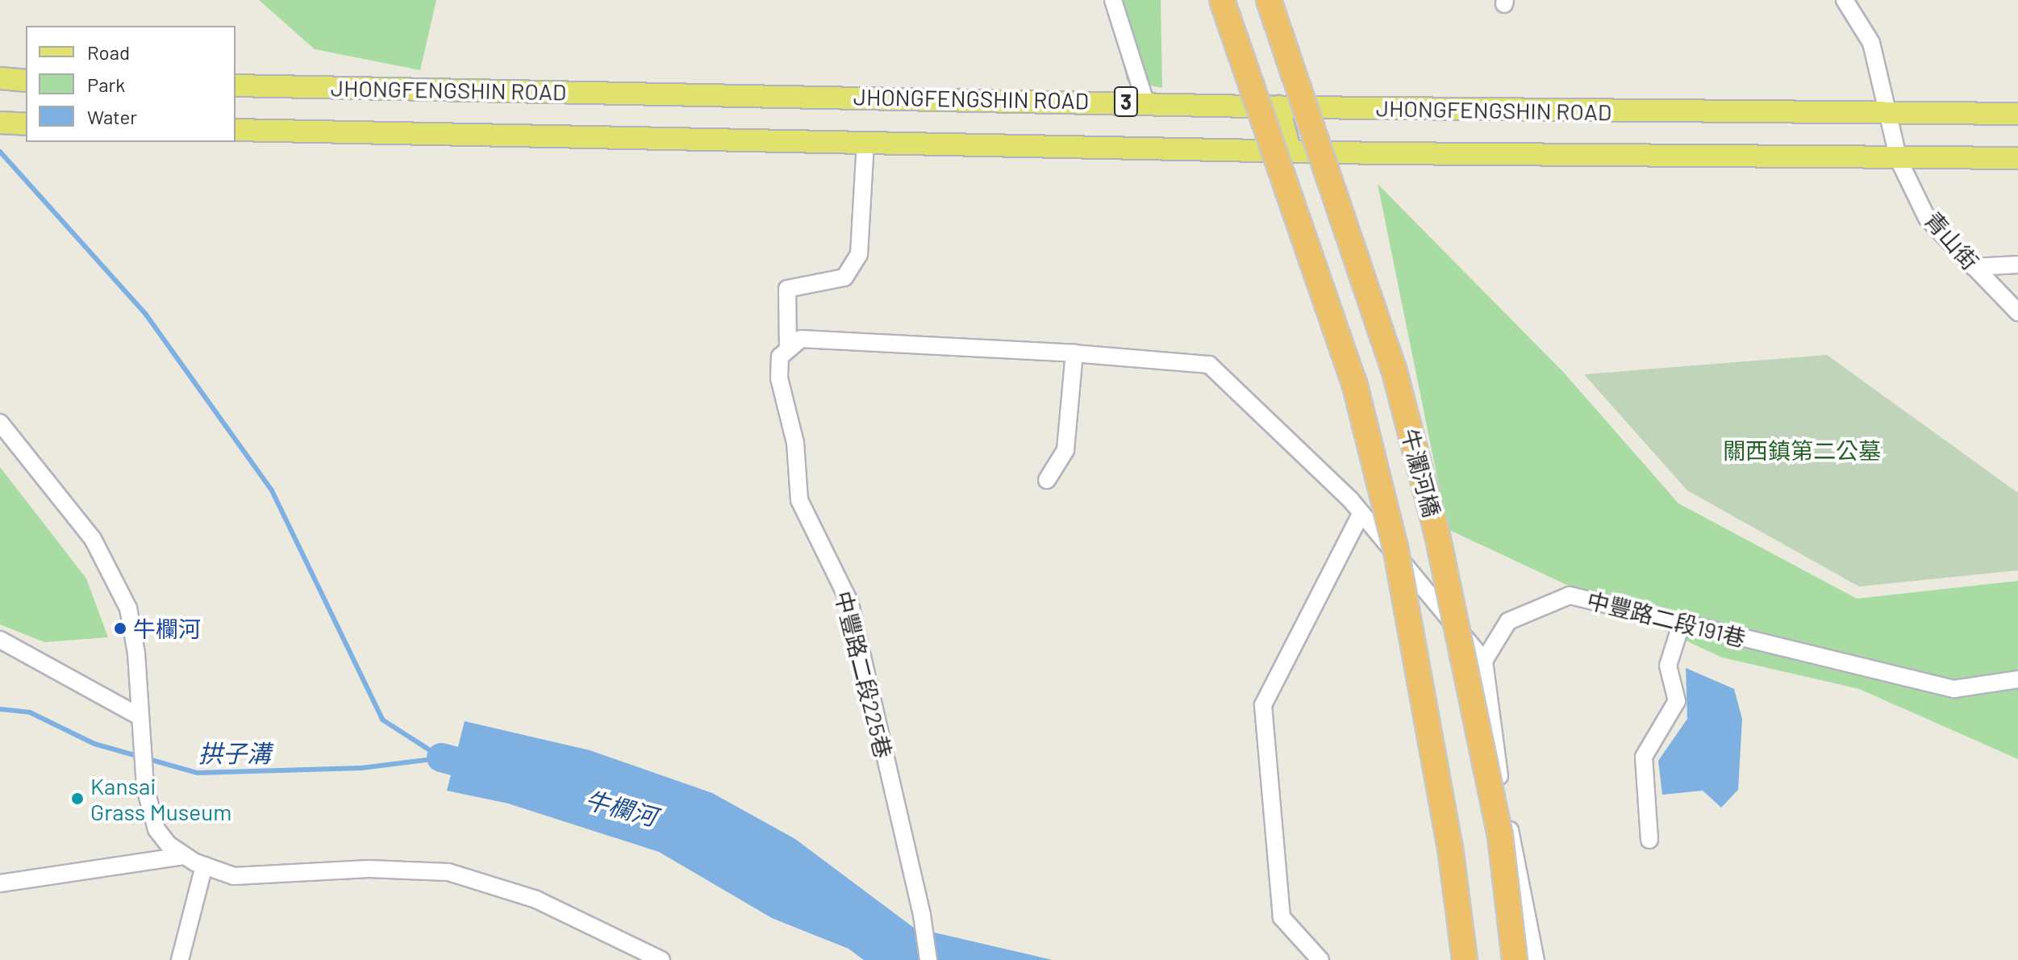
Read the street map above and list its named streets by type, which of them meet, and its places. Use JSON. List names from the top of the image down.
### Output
{
  "streets": {
    "highway": ["牛瀾河橋"],
    "main road": ["JHONGFENGSHIN ROAD", "3"],
    "street": ["青山街", "中豐路二段191巷", "中豐路二段225巷"]
  },
  "crossings": [
    ["JHONGFENGSHIN ROAD", "青山街"],
    ["JHONGFENGSHIN ROAD", "中豐路二段225巷"]
  ],
  "water": ["拱子溝", "牛欄河"],
  "parks": ["關西鎮第二公墓"],
  "places": ["牛欄河", "Kansai Grass Museum"],
  "legend": ["Road", "Park", "Water"]
}
